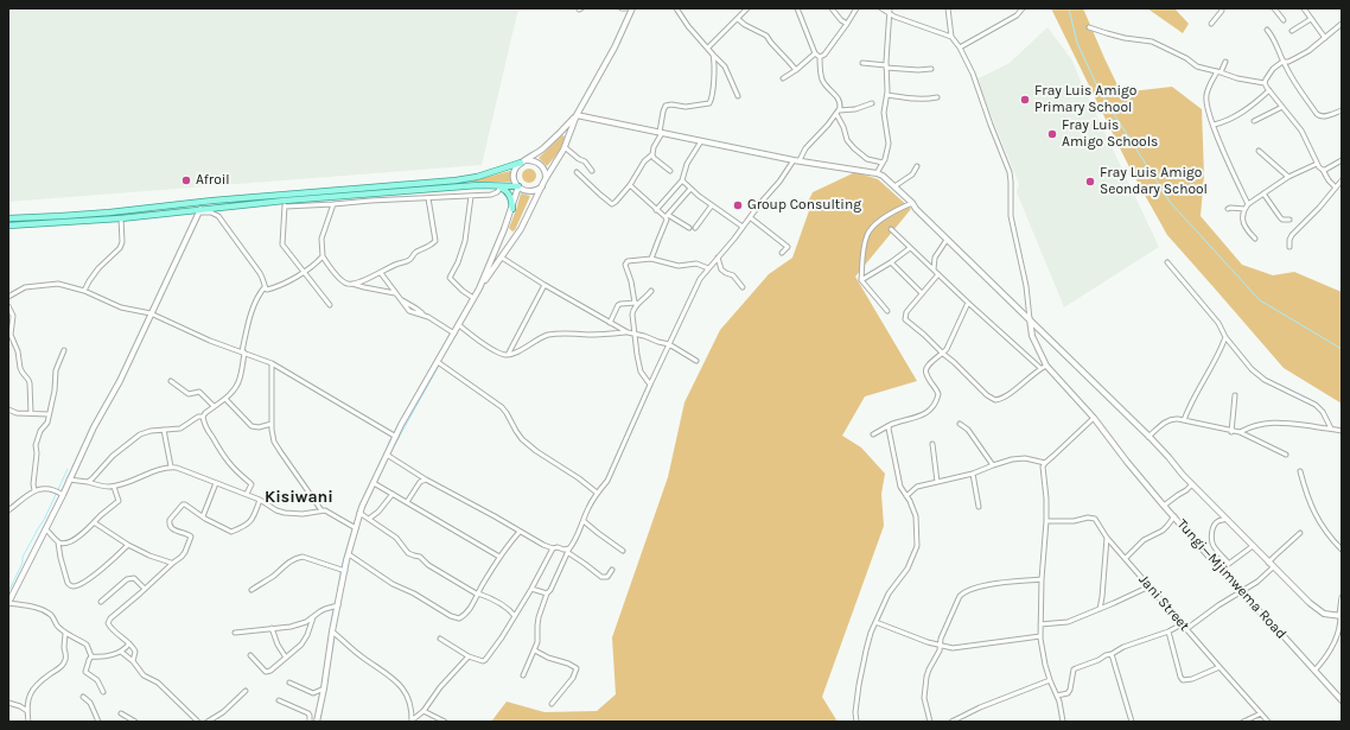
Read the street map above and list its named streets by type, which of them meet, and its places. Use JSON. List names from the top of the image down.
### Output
{
  "streets": {
    "street": ["Tungi—Mjimwema Road", "Jani Street"]
  },
  "districts": ["Kisiwani"],
  "places": [
    "Fray Luis Amigo Primary School",
    "Fray Luis Amigo Schools",
    "Afroil",
    "Fray Luis Amigo Seondary School",
    "Group Consulting"
  ]
}
